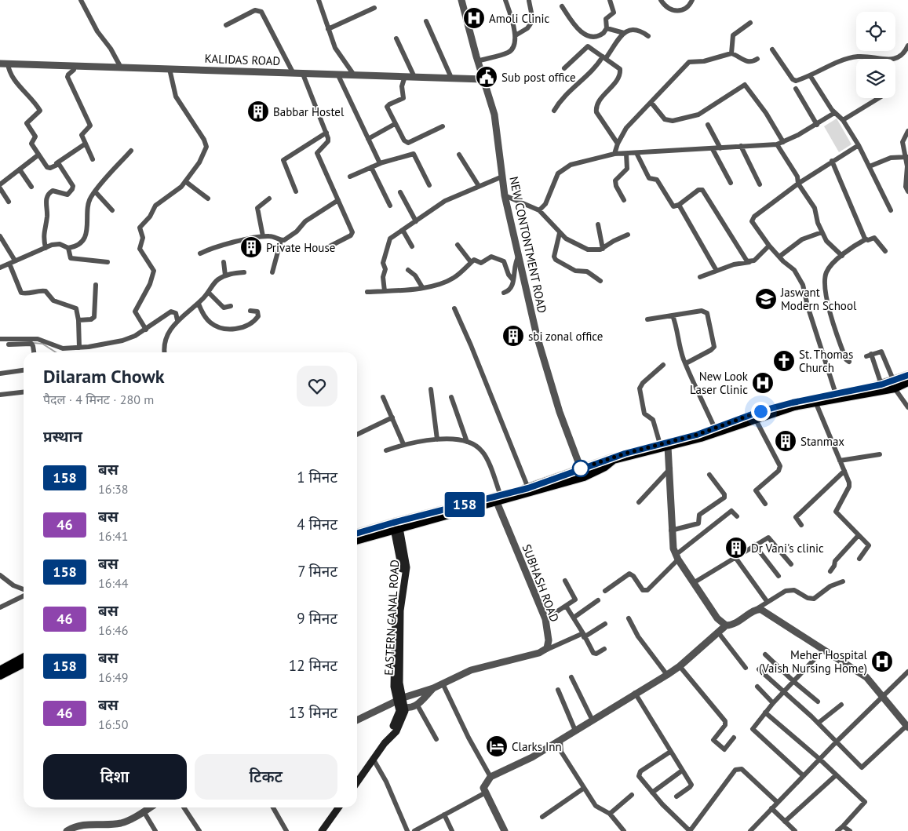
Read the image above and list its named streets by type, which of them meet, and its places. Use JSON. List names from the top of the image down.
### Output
{
  "streets": {
    "main road": ["EASTERN CANAL ROAD"],
    "street": ["KALIDAS ROAD", "NEW CONTONTMENT ROAD", "SUBHASH ROAD"]
  },
  "crossings": [
    ["KALIDAS ROAD", "NEW CONTONTMENT ROAD"]
  ],
  "places": {
    "hospital": ["Amoli Clinic", "New Look Laser Clinic", "Meher Hospital (Vaish Nursing Home)"],
    "public building": ["Sub post office"],
    "building": [
      "Babbar Hostel",
      "Private House",
      "sbi zonal office",
      "Stanmax",
      "Dr Vani's clinic"
    ],
    "school or university": ["Jaswant Modern School"],
    "church": ["St. Thomas Church"],
    "hotel": ["Clarks Inn"]
  },
  "lines": ["bus line 158"],
  "page": {
    "on_map": "158",
    "heading": [
      ["Dilaram Chowk", "पैदल · 4 मिनट · 280 m"],
      "प्रस्थान"
    ],
    "list": [
      {
        "mark": "158",
        "name": "बस",
        "note": "16:38",
        "value": "1 मिनट"
      },
      {
        "mark": "46",
        "name": "बस",
        "note": "16:41",
        "value": "4 मिनट"
      },
      {
        "mark": "158",
        "name": "बस",
        "note": "16:44",
        "value": "7 मिनट"
      },
      {
        "mark": "46",
        "name": "बस",
        "note": "16:46",
        "value": "9 मिनट"
      },
      {
        "mark": "158",
        "name": "बस",
        "note": "16:49",
        "value": "12 मिनट"
      },
      {
        "mark": "46",
        "name": "बस",
        "note": "16:50",
        "value": "13 मिनट"
      }
    ],
    "buttons": ["दिशा", "टिकट"]
  }
}
